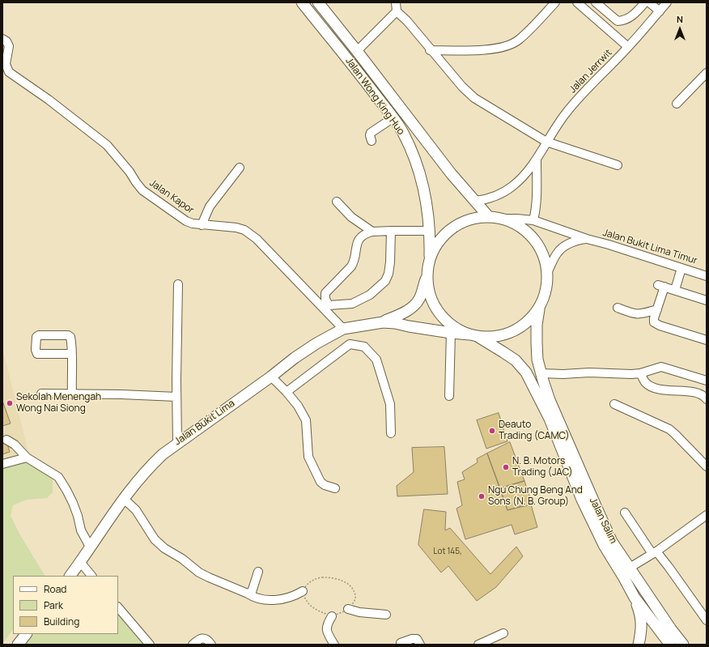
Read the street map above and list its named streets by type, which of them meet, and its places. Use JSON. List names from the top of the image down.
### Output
{
  "streets": {
    "main road": ["Jalan Wong King Huo", "Jalan Bukit Lima", "Jalan Salim"],
    "street": ["Jalan Jerrwit", "Jalan Kapor", "Jalan Bukit Lima Timur"]
  },
  "crossings": [
    ["Jalan Kapor", "Jalan Bukit Lima"]
  ],
  "places": [
    "Sekolah Menengah Wong Nai Siong",
    "Deauto Trading (CAMC)",
    "N. B. Motors Trading (JAC)",
    "Ngu Chung Beng And Sons (N. B. Group)"
  ],
  "house_numbers": ["Lot 145,"],
  "legend": ["Road", "Park", "Building"],
  "north": "top"
}
